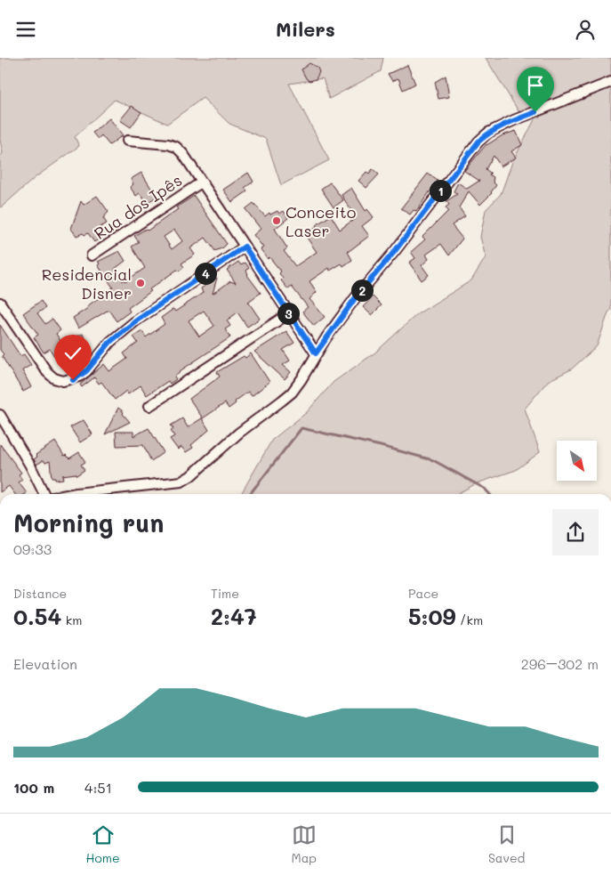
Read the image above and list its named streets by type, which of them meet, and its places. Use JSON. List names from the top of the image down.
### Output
{
  "streets": {
    "street": ["Rua dos Ipês"]
  },
  "places": ["Conceito Laser", "Residencial Disner"],
  "north": "bottom right",
  "page": {
    "header": "Milers",
    "pins": [
      "1",
      "4",
      "2",
      "3"
    ],
    "heading": ["Morning run", "09:33"],
    "stats": [
      ["Distance", "0.54 km"],
      ["Time", "2:47"],
      ["Pace", "5:09 /km"]
    ],
    "chart": ["Elevation", "296–302 m"],
    "list": [
      {
        "name": "100 m",
        "note": "4:51"
      }
    ],
    "tabs": ["Home", "Map", "Saved"]
  }
}
